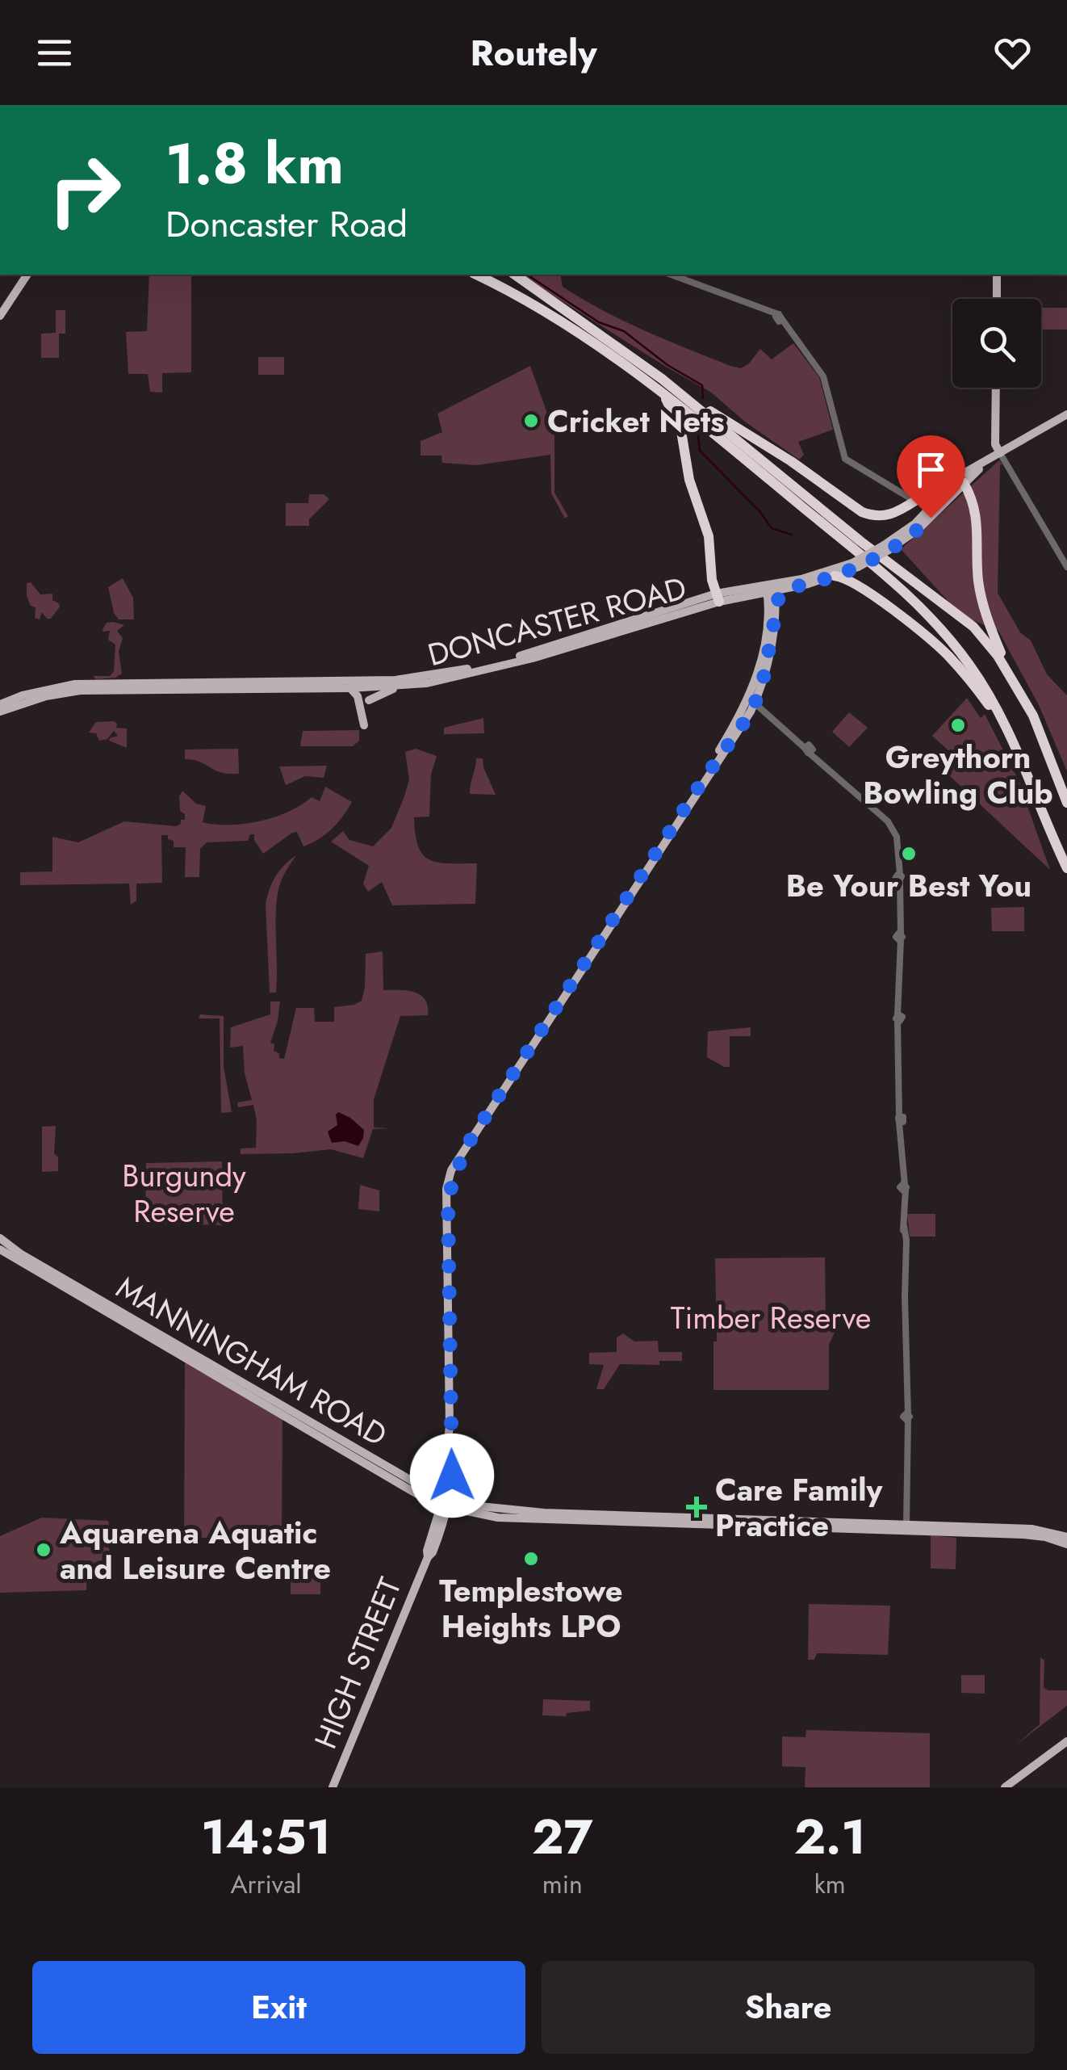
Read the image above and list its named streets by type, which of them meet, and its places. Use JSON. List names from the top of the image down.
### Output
{
  "streets": {
    "main road": ["DONCASTER ROAD", "MANNINGHAM ROAD", "HIGH STREET"]
  },
  "crossings": [
    ["DONCASTER ROAD", "HIGH STREET"],
    ["MANNINGHAM ROAD", "HIGH STREET"]
  ],
  "parks": ["Burgundy Reserve", "Timber Reserve"],
  "places": {
    "other": [
      "Cricket Nets",
      "Greythorn Bowling Club",
      "Be Your Best You",
      "Aquarena Aquatic and Leisure Centre",
      "Templestowe Heights LPO"
    ],
    "health": ["Care Family Practice"]
  },
  "page": {
    "header": "Routely",
    "turn": ["1.8 km", "Doncaster Road"],
    "eta": [
      "14:51",
      "Arrival",
      "27",
      "min",
      "2.1",
      "km"
    ],
    "buttons": ["Exit", "Share"]
  }
}
